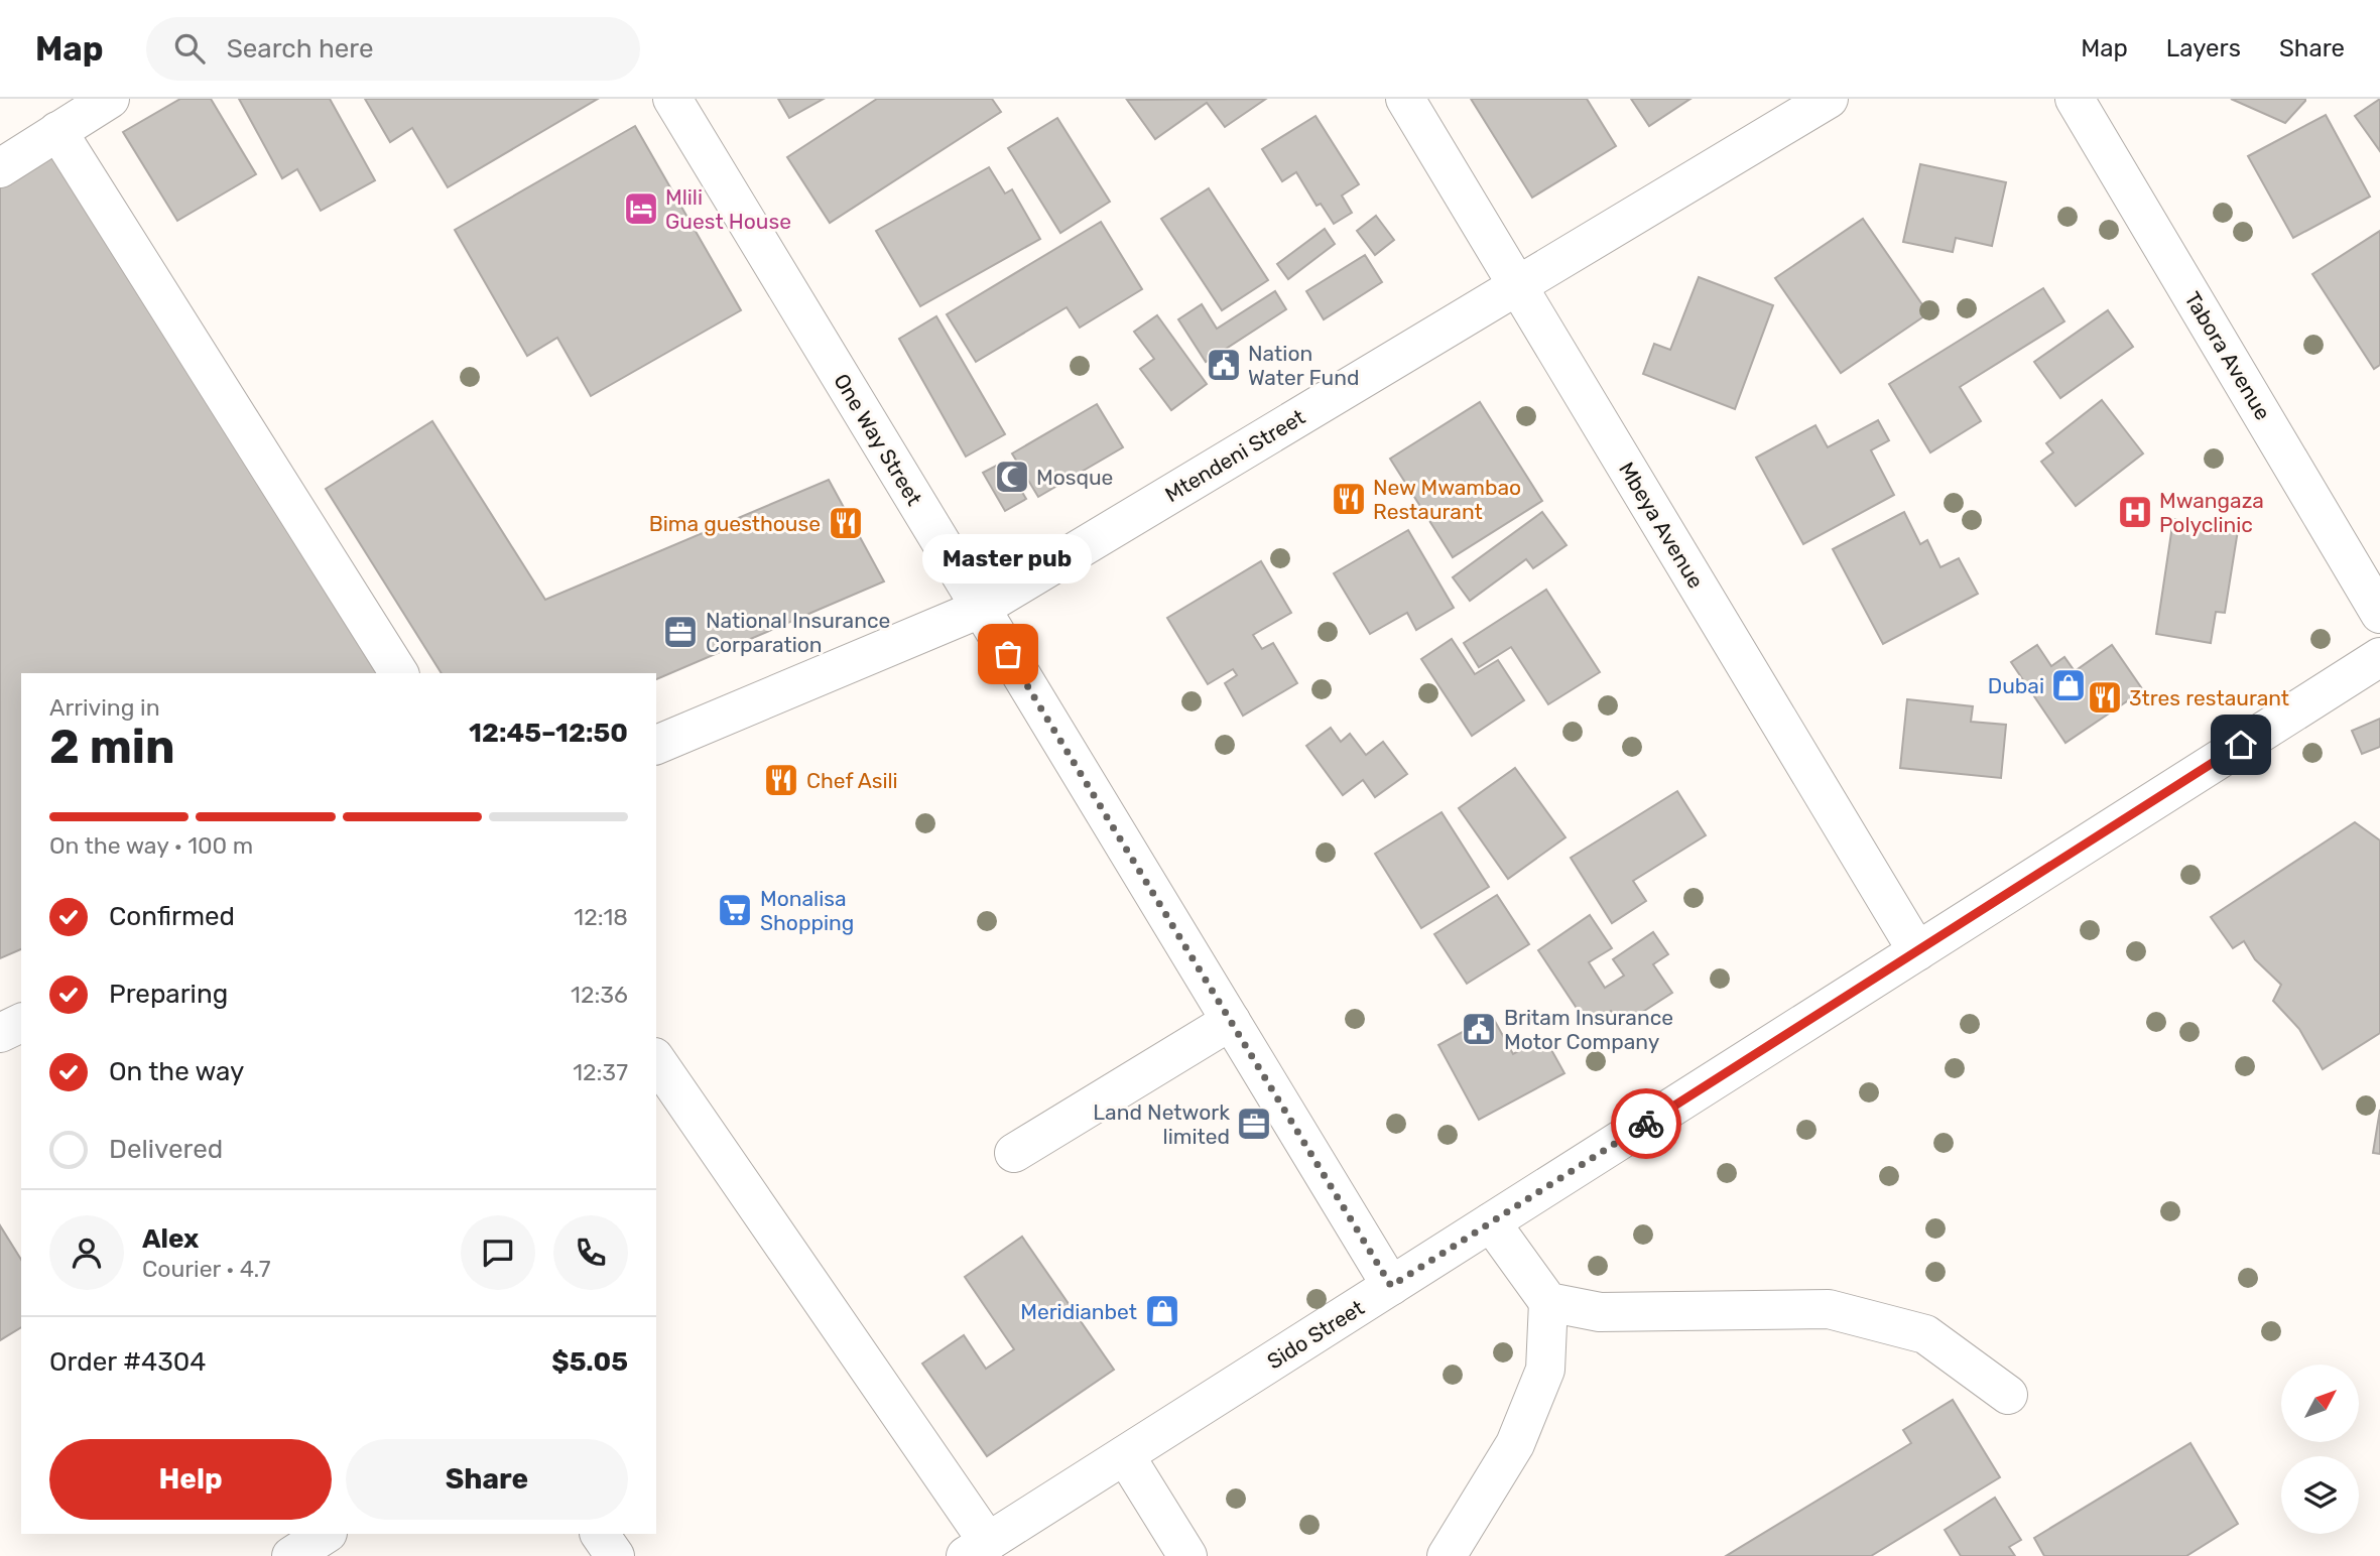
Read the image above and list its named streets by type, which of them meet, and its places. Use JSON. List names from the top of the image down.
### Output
{
  "streets": {
    "street": [
      "Tabora Avenue",
      "One Way Street",
      "Mtendeni Street",
      "Mbeya Avenue",
      "Sido Street"
    ]
  },
  "crossings": [
    ["One Way Street", "Mtendeni Street"],
    ["One Way Street", "Sido Street"],
    ["Mtendeni Street", "Mbeya Avenue"],
    ["Mbeya Avenue", "Sido Street"]
  ],
  "places": {
    "hotel": ["Mlili Guest House"],
    "public building": ["Nation Water Fund", "Britam Insurance Motor Company"],
    "mosque": ["Mosque"],
    "restaurant": [
      "New Mwambao Restaurant",
      "Bima guesthouse",
      "3tres restaurant",
      "Chef Asili"
    ],
    "hospital": ["Mwangaza Polyclinic"],
    "office": ["National Insurance Corparation", "Land Network limited"],
    "other": ["Master pub"],
    "shop": ["Dubai", "Meridianbet"],
    "supermarket": ["Monalisa Shopping"]
  },
  "north": "top right",
  "page": {
    "header": "Map",
    "search": "Search here",
    "nav": ["Map", "Layers", "Share"],
    "bubble": "Master pub",
    "heading": ["2 min", "Arriving in", "12:45–12:50"],
    "panel": [
      "Alex",
      "Courier · 4.7",
      "Order #4304",
      "$5.05"
    ],
    "bar": "On the way · 100 m",
    "list": [
      ["Confirmed", "12:18"],
      ["Preparing", "12:36"],
      ["On the way", "12:37"],
      "Delivered"
    ],
    "buttons": ["Help", "Share"]
  }
}
